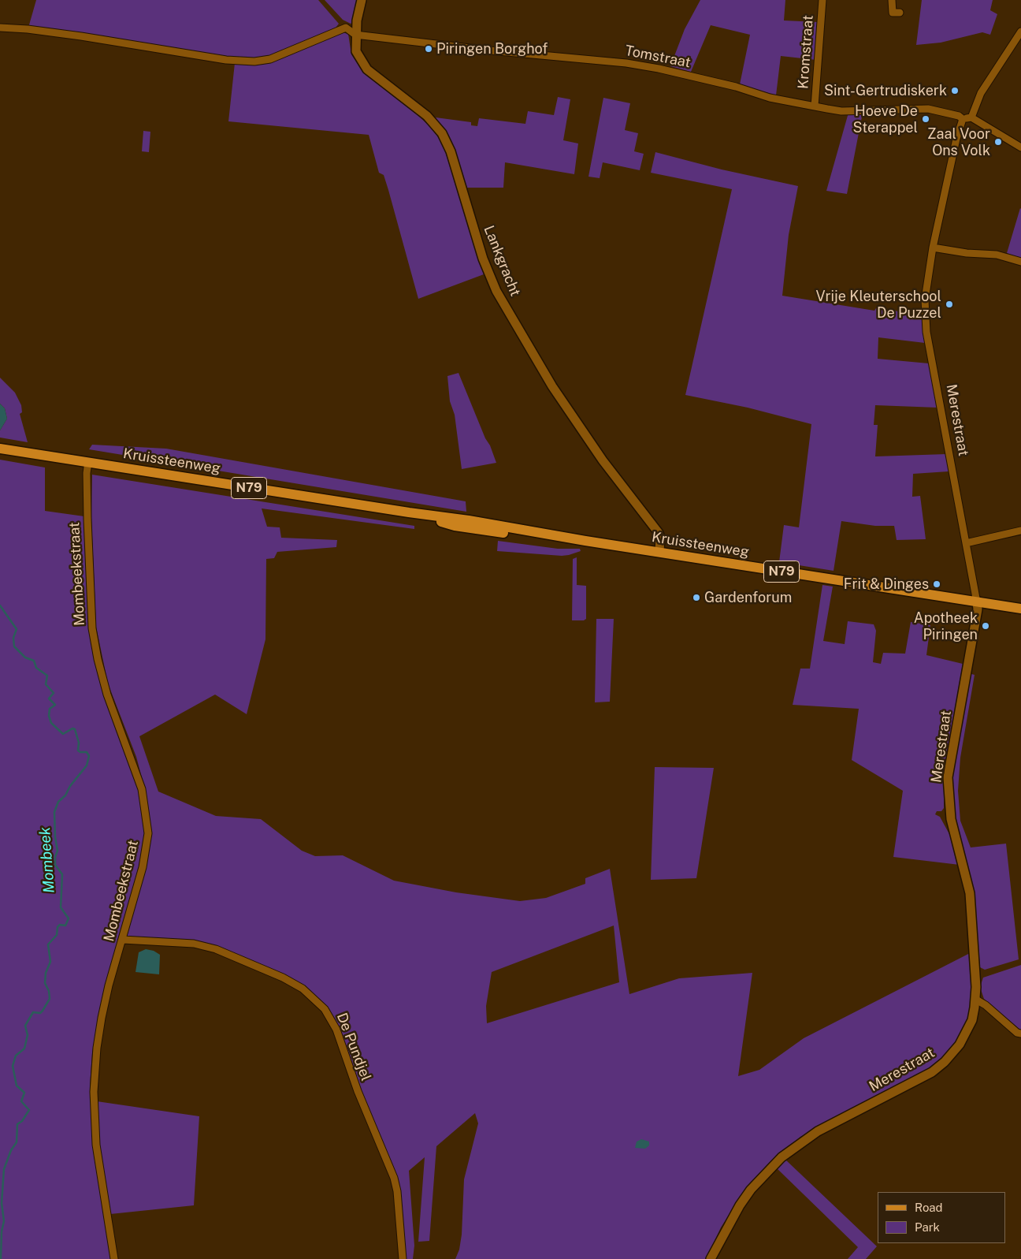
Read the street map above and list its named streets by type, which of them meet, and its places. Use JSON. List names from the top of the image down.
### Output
{
  "streets": {
    "main road": ["Kruissteenweg", "N79"],
    "street": [
      "Kromstraat",
      "Tomstraat",
      "Lankgracht",
      "Merestraat",
      "Mombeekstraat",
      "De Pundjel"
    ]
  },
  "crossings": [
    ["Kromstraat", "Tomstraat"],
    ["Tomstraat", "Lankgracht"],
    ["Tomstraat", "Merestraat"],
    ["Lankgracht", "Kruissteenweg"],
    ["Merestraat", "Kruissteenweg"],
    ["Kruissteenweg", "Mombeekstraat"],
    ["Mombeekstraat", "De Pundjel"]
  ],
  "water": ["Mombeek"],
  "places": [
    "Piringen Borghof",
    "Sint-Gertrudiskerk",
    "Hoeve De Sterappel",
    "Zaal Voor Ons Volk",
    "Vrije Kleuterschool De Puzzel",
    "Frit & Dinges",
    "Gardenforum",
    "Apotheek Piringen"
  ],
  "legend": ["Road", "Park"]
}
